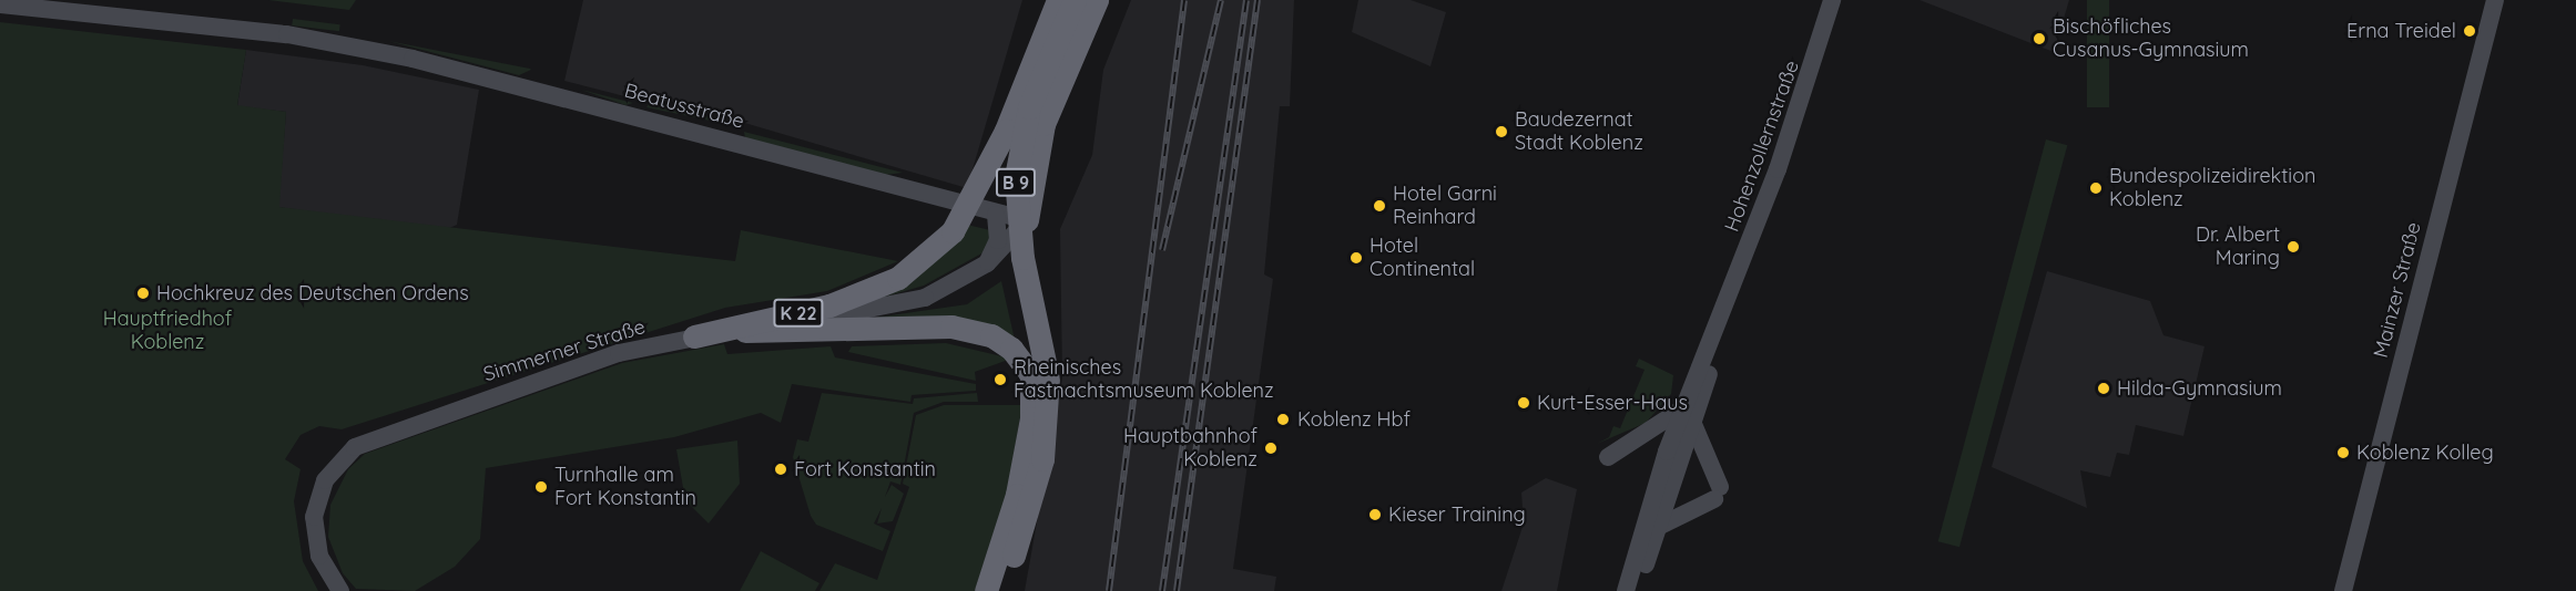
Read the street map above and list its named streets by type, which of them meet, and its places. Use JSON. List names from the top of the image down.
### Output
{
  "streets": {
    "highway": ["B 9", "K 22"],
    "street": [
      "Beatusstraße",
      "Hohenzollernstraße",
      "Mainzer Straße",
      "Simmerner Straße"
    ]
  },
  "crossings": [
    ["Beatusstraße", "B 9"],
    ["Beatusstraße", "Simmerner Straße"],
    ["B 9", "K 22"],
    ["B 9", "Simmerner Straße"],
    ["K 22", "Simmerner Straße"]
  ],
  "parks": ["Hauptfriedhof Koblenz"],
  "places": [
    "Erna Treidel",
    "Bischöfliches Cusanus-Gymnasium",
    "Baudezernat Stadt Koblenz",
    "Bundespolizeidirektion Koblenz",
    "Hotel Garni Reinhard",
    "Dr. Albert Maring",
    "Hotel Continental",
    "Hochkreuz des Deutschen Ordens",
    "Rheinisches Fastnachtsmuseum Koblenz",
    "Hilda-Gymnasium",
    "Kurt-Esser-Haus",
    "Koblenz Hbf",
    "Hauptbahnhof Koblenz",
    "Koblenz Kolleg",
    "Fort Konstantin",
    "Turnhalle am Fort Konstantin",
    "Kieser Training"
  ]
}
